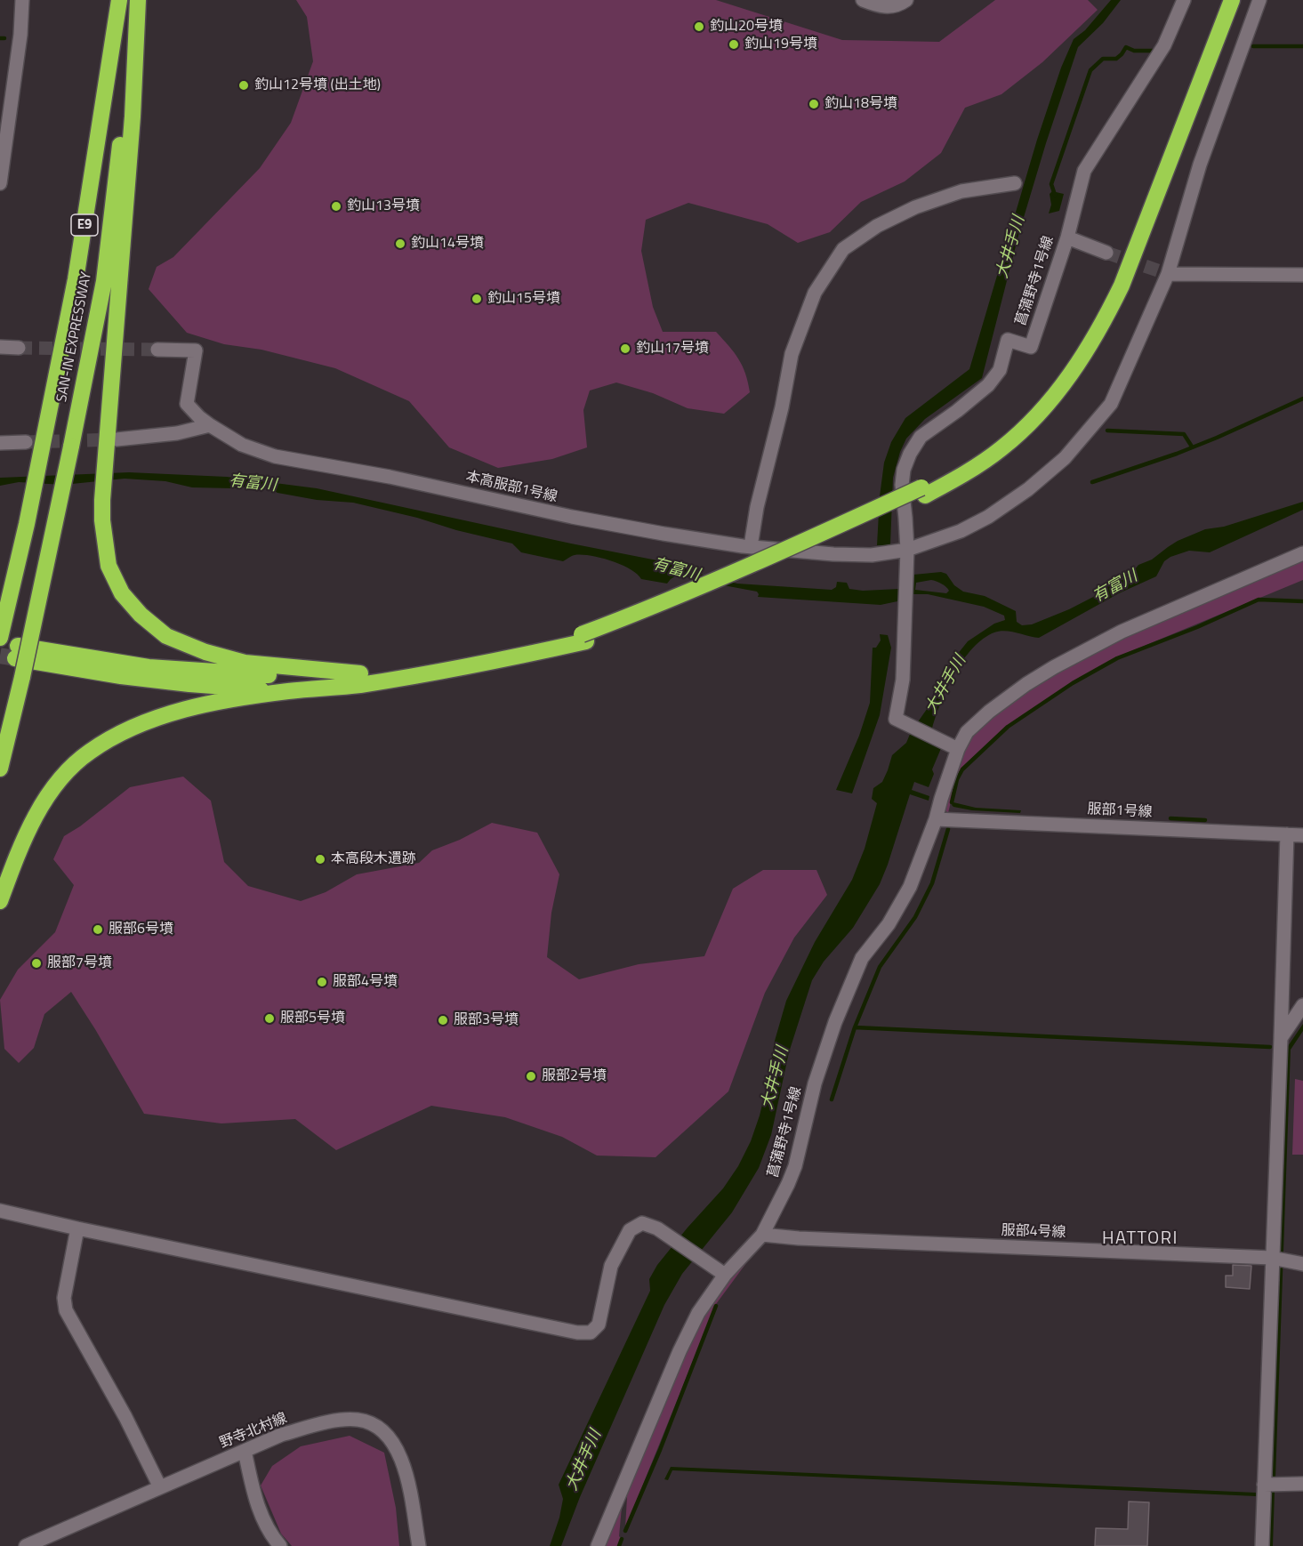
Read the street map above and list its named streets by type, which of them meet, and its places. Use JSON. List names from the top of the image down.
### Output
{
  "streets": {
    "highway": ["E9", "SAN-IN EXPRESSWAY"],
    "street": [
      "菖蒲野寺1号線",
      "本高服部1号線",
      "服部1号線",
      "服部4号線",
      "野寺北村線"
    ]
  },
  "crossings": [
    ["菖蒲野寺1号線", "本高服部1号線"],
    ["菖蒲野寺1号線", "服部1号線"],
    ["菖蒲野寺1号線", "服部4号線"]
  ],
  "districts": ["HATTORI"],
  "water": ["大井手川", "有富川"],
  "places": [
    "釣山20号墳",
    "釣山19号墳",
    "釣山12号墳 (出土地)",
    "釣山18号墳",
    "釣山13号墳",
    "釣山14号墳",
    "釣山15号墳",
    "釣山17号墳",
    "本高段木遺跡",
    "服部6号墳",
    "服部7号墳",
    "服部4号墳",
    "服部5号墳",
    "服部3号墳",
    "服部2号墳"
  ]
}
